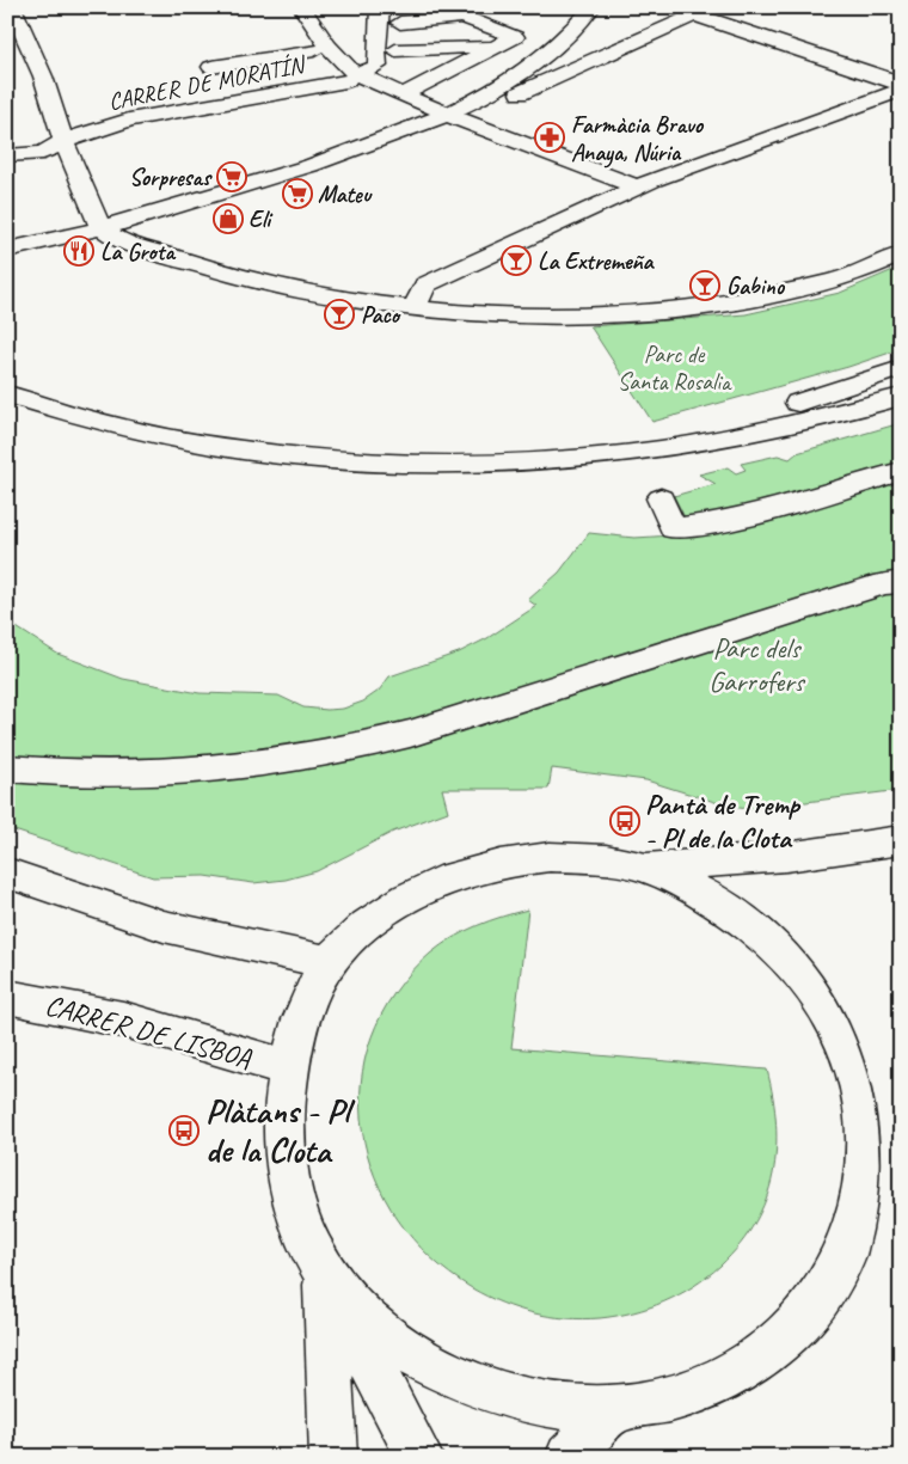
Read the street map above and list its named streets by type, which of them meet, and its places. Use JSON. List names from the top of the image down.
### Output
{
  "streets": {
    "street": ["CARRER DE MORATÍN", "CARRER DE LISBOA"]
  },
  "parks": ["Parc de Santa Rosalia", "Parc dels Garrofers"],
  "places": {
    "pharmacy": ["Farmàcia Bravo Anaya, Núria"],
    "supermarket": ["Sorpresas", "Mateu"],
    "shop": ["Eli"],
    "restaurant": ["La Grota"],
    "bar": ["La Extremeña", "Gabino", "Paco"],
    "bus stop": ["Pantà de Tremp - Pl de la Clota", "Plàtans - Pl de la Clota"]
  }
}
